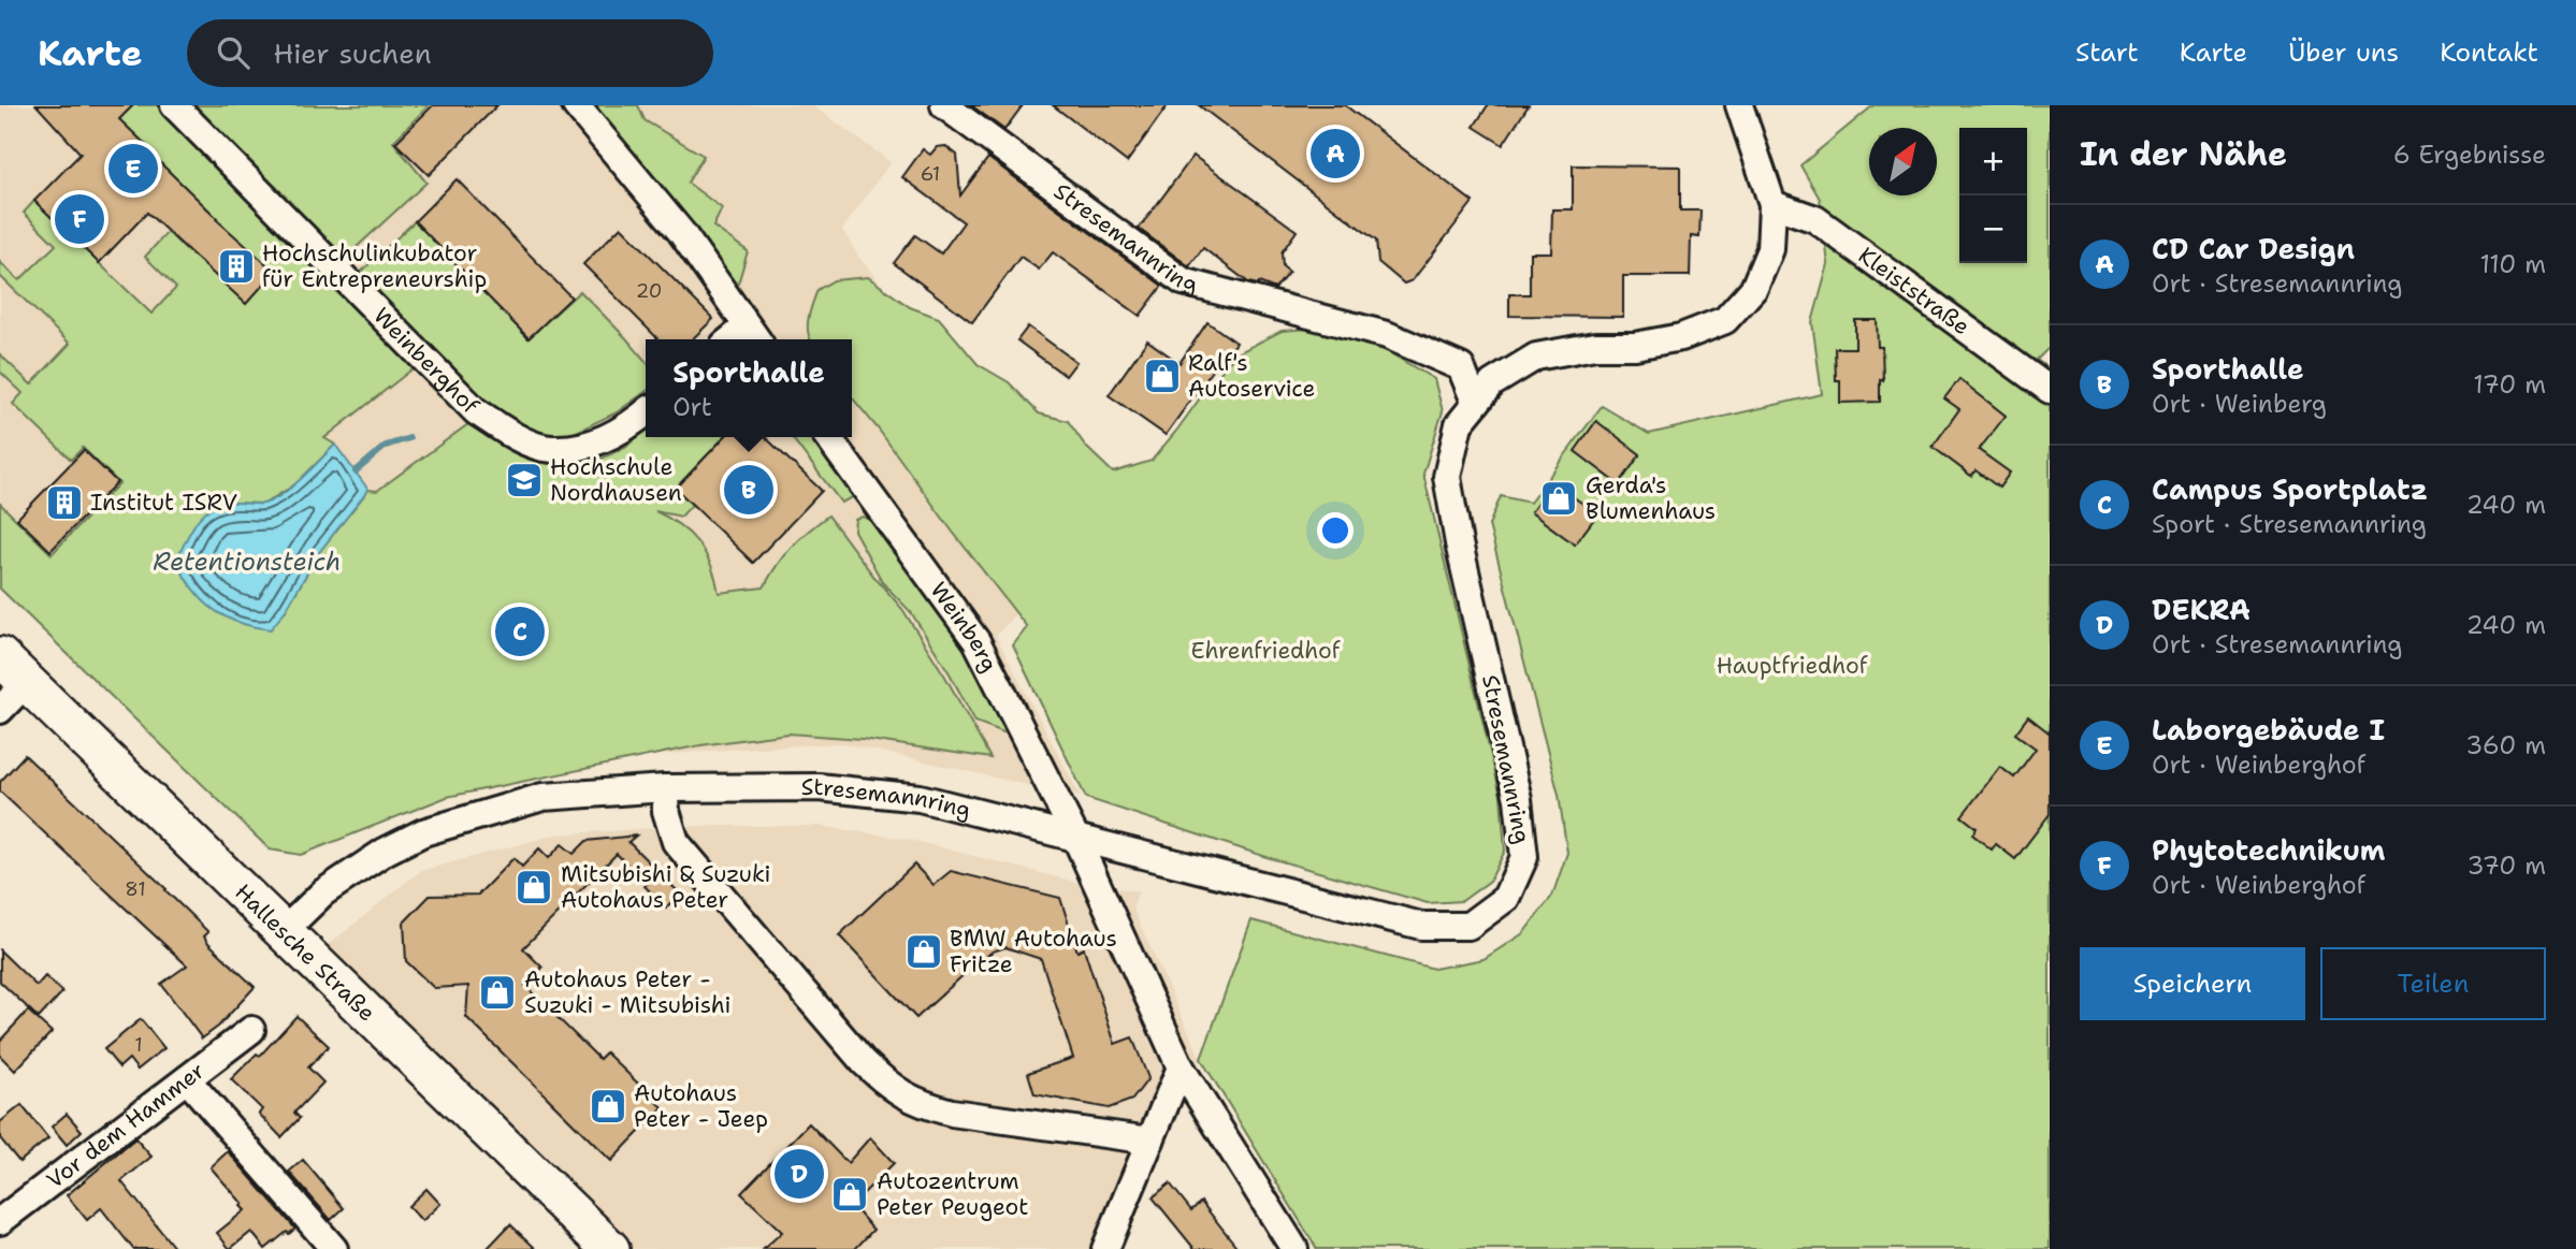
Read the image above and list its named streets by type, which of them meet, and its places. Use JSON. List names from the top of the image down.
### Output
{
  "streets": {
    "main road": ["Hallesche Straße"],
    "street": [
      "Stresemannring",
      "Kleiststraße",
      "Weinberghof",
      "Weinberg",
      "Vor dem Hammer"
    ]
  },
  "crossings": [
    ["Stresemannring", "Kleiststraße"],
    ["Stresemannring", "Weinberg"],
    ["Stresemannring", "Hallesche Straße"]
  ],
  "water": ["Retentionsteich"],
  "parks": ["Ehrenfriedhof", "Hauptfriedhof"],
  "places": {
    "building": ["Hochschulinkubator für Entrepreneurship", "Institut ISRV"],
    "shop": [
      "Ralf's Autoservice",
      "Gerda's Blumenhaus",
      "Mitsubishi & Suzuki Autohaus Peter",
      "BMW Autohaus Fritze",
      "Autohaus Peter - Suzuki - Mitsubishi",
      "Autohaus Peter - Jeep",
      "Autozentrum Peter Peugeot"
    ],
    "school or university": ["Hochschule Nordhausen"]
  },
  "house_numbers": [
    "61",
    "20",
    "81",
    "1"
  ],
  "north": "top right",
  "page": {
    "header": "Karte",
    "search": "Hier suchen",
    "nav": [
      "Start",
      "Karte",
      "Über uns",
      "Kontakt"
    ],
    "heading": ["In der Nähe", "6 Ergebnisse"],
    "pins": [
      "A",
      "E",
      "F",
      "B",
      "C",
      "D"
    ],
    "map_buttons": ["+", "−"],
    "list": [
      {
        "mark": "A",
        "name": "CD Car Design",
        "note": "Ort · Stresemannring",
        "value": "110 m"
      },
      {
        "mark": "B",
        "name": "Sporthalle",
        "note": "Ort · Weinberg",
        "value": "170 m"
      },
      {
        "mark": "C",
        "name": "Campus Sportplatz",
        "note": "Sport · Stresemannring",
        "value": "240 m"
      },
      {
        "mark": "D",
        "name": "DEKRA",
        "note": "Ort · Stresemannring",
        "value": "240 m"
      },
      {
        "mark": "E",
        "name": "Laborgebäude I",
        "note": "Ort · Weinberghof",
        "value": "360 m"
      },
      {
        "mark": "F",
        "name": "Phytotechnikum",
        "note": "Ort · Weinberghof",
        "value": "370 m"
      }
    ],
    "popup": ["Sporthalle", "Ort"],
    "buttons": ["Speichern", "Teilen"]
  }
}
